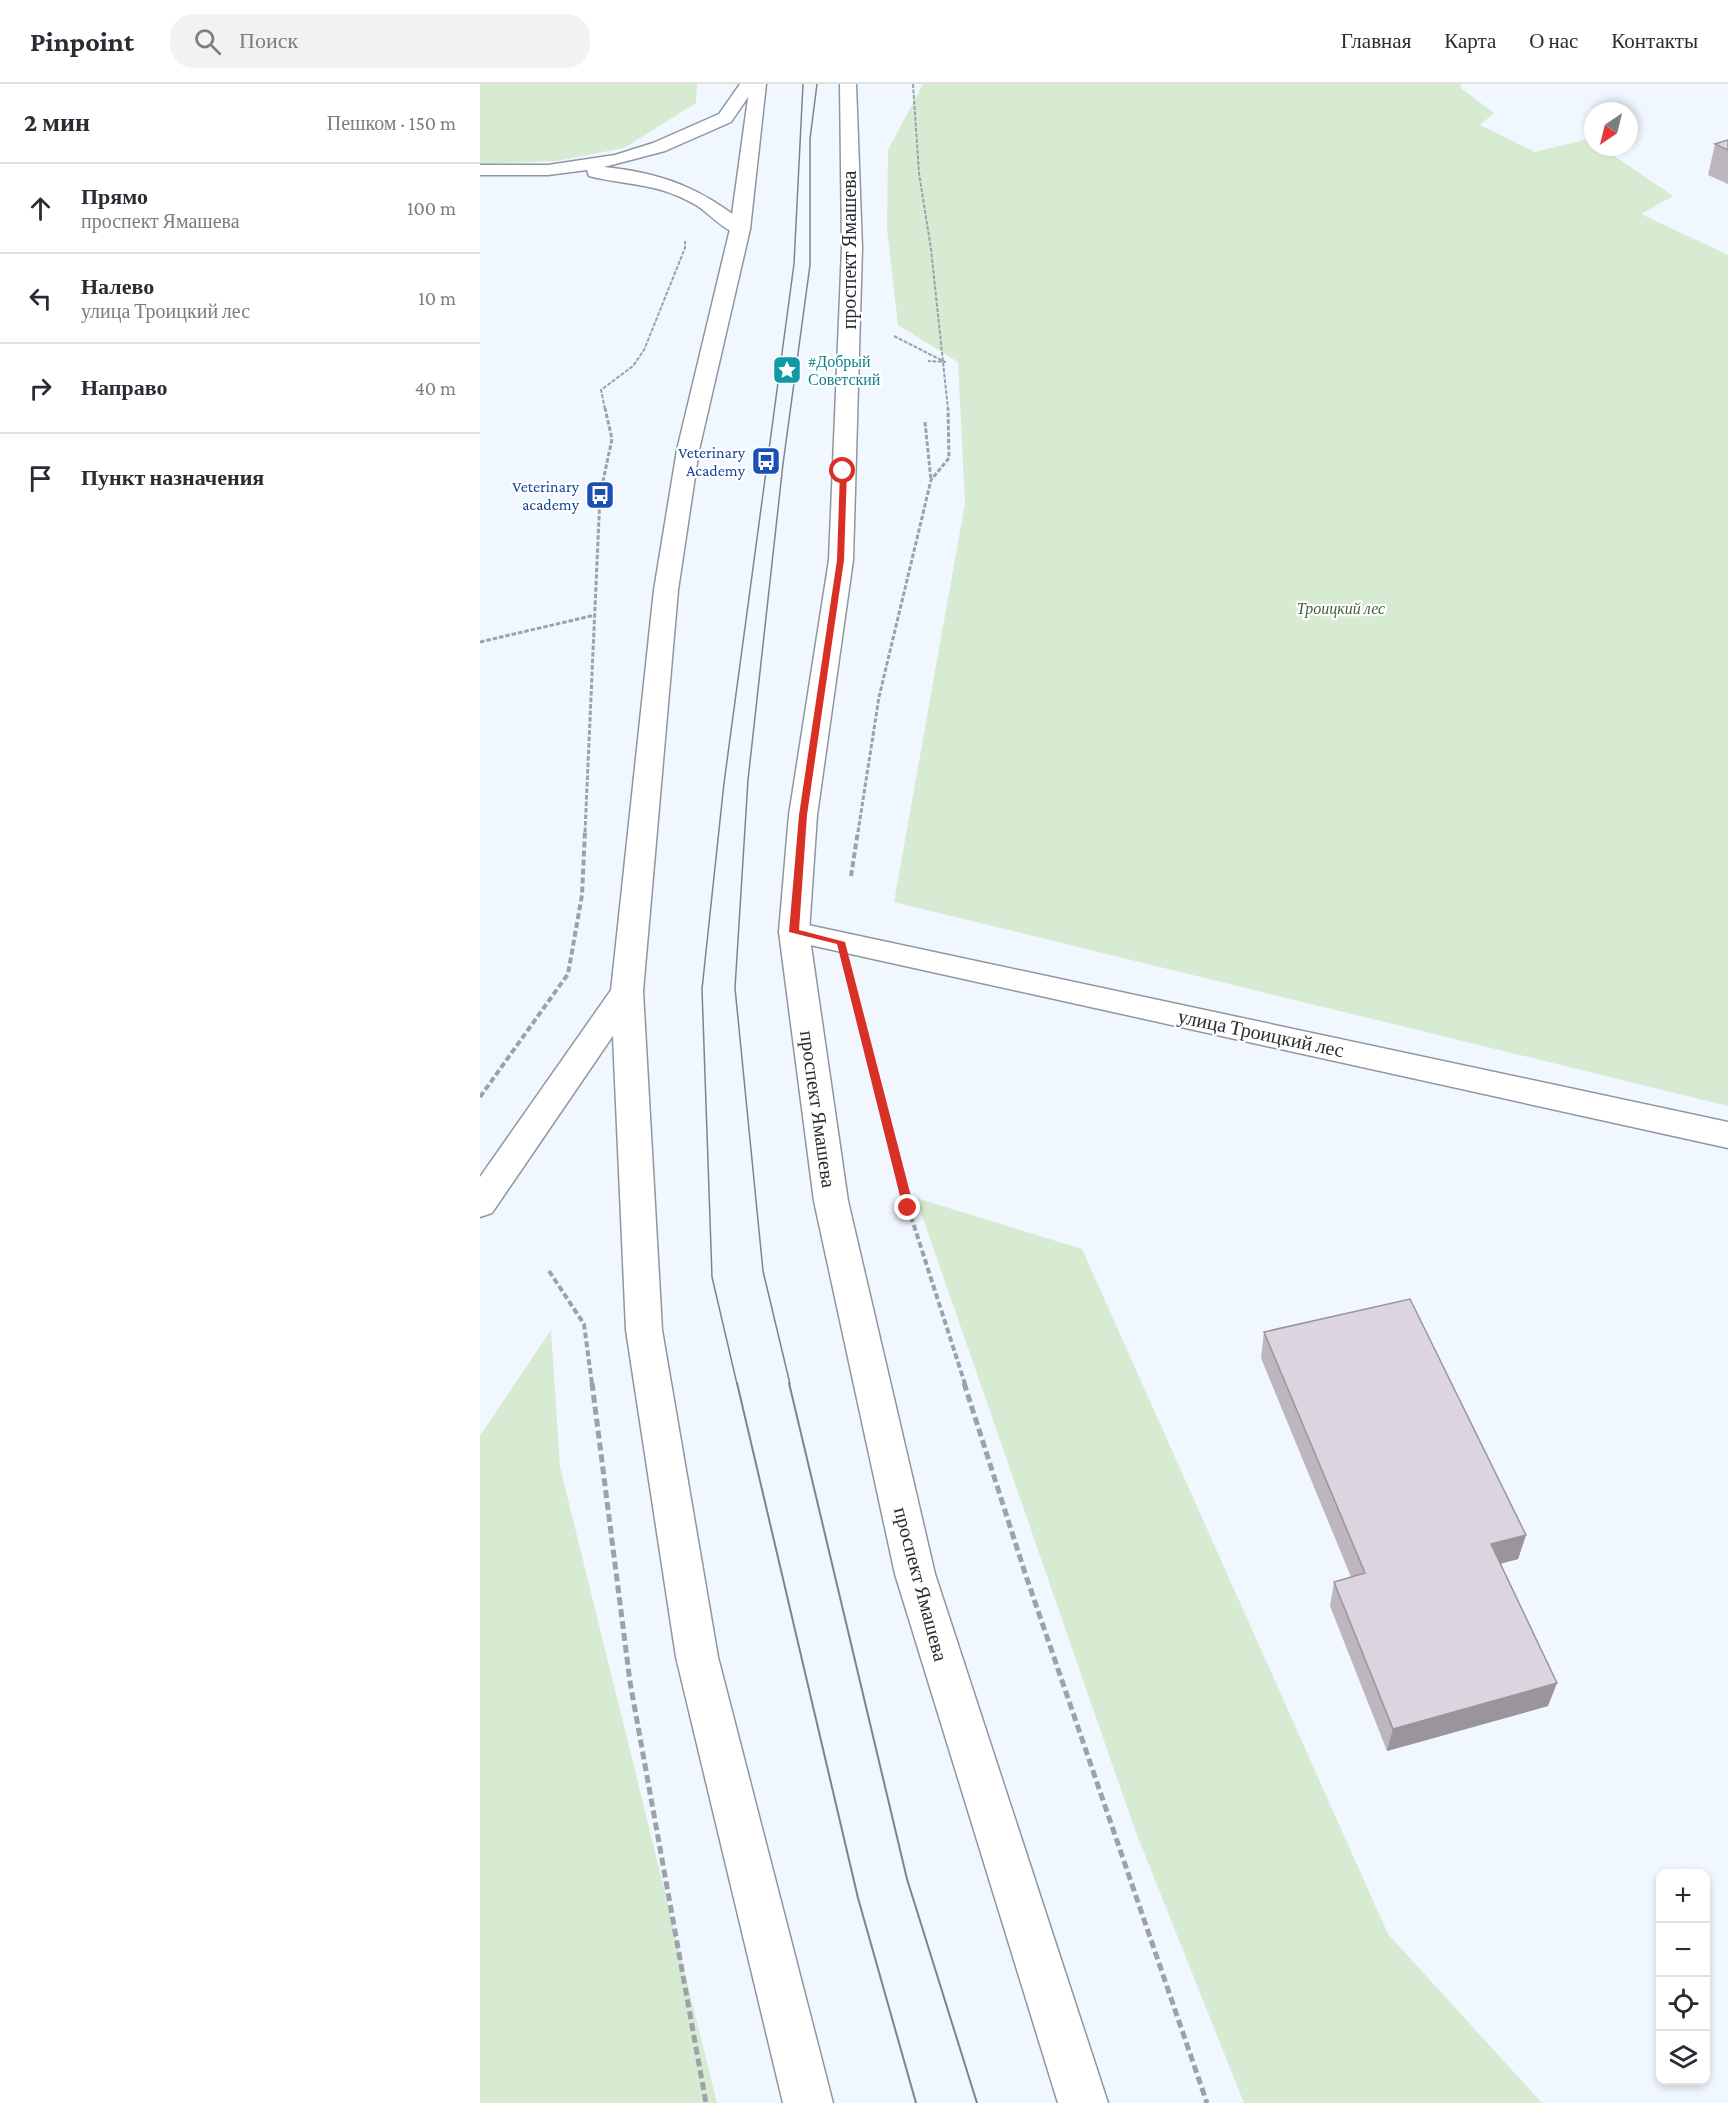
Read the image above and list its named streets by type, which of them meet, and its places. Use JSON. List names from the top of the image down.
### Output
{
  "streets": {
    "main road": ["проспект Ямашева", "улица Троицкий лес"]
  },
  "crossings": [
    ["проспект Ямашева", "улица Троицкий лес"]
  ],
  "parks": ["Троицкий лес"],
  "places": {
    "place": ["#Добрый Советский"],
    "bus stop": ["Veterinary Academy", "Veterinary academy"]
  },
  "north": "bottom left",
  "page": {
    "header": "Pinpoint",
    "search": "Поиск",
    "nav": [
      "Главная",
      "Карта",
      "О нас",
      "Контакты"
    ],
    "heading": ["2 мин", "Пешком · 150 m"],
    "list": [
      ["Прямо", "проспект Ямашева", "100 m"],
      ["Налево", "улица Троицкий лес", "10 m"],
      ["Направо", "40 m"],
      "Пункт назначения"
    ],
    "map_buttons": ["+", "−"]
  }
}
